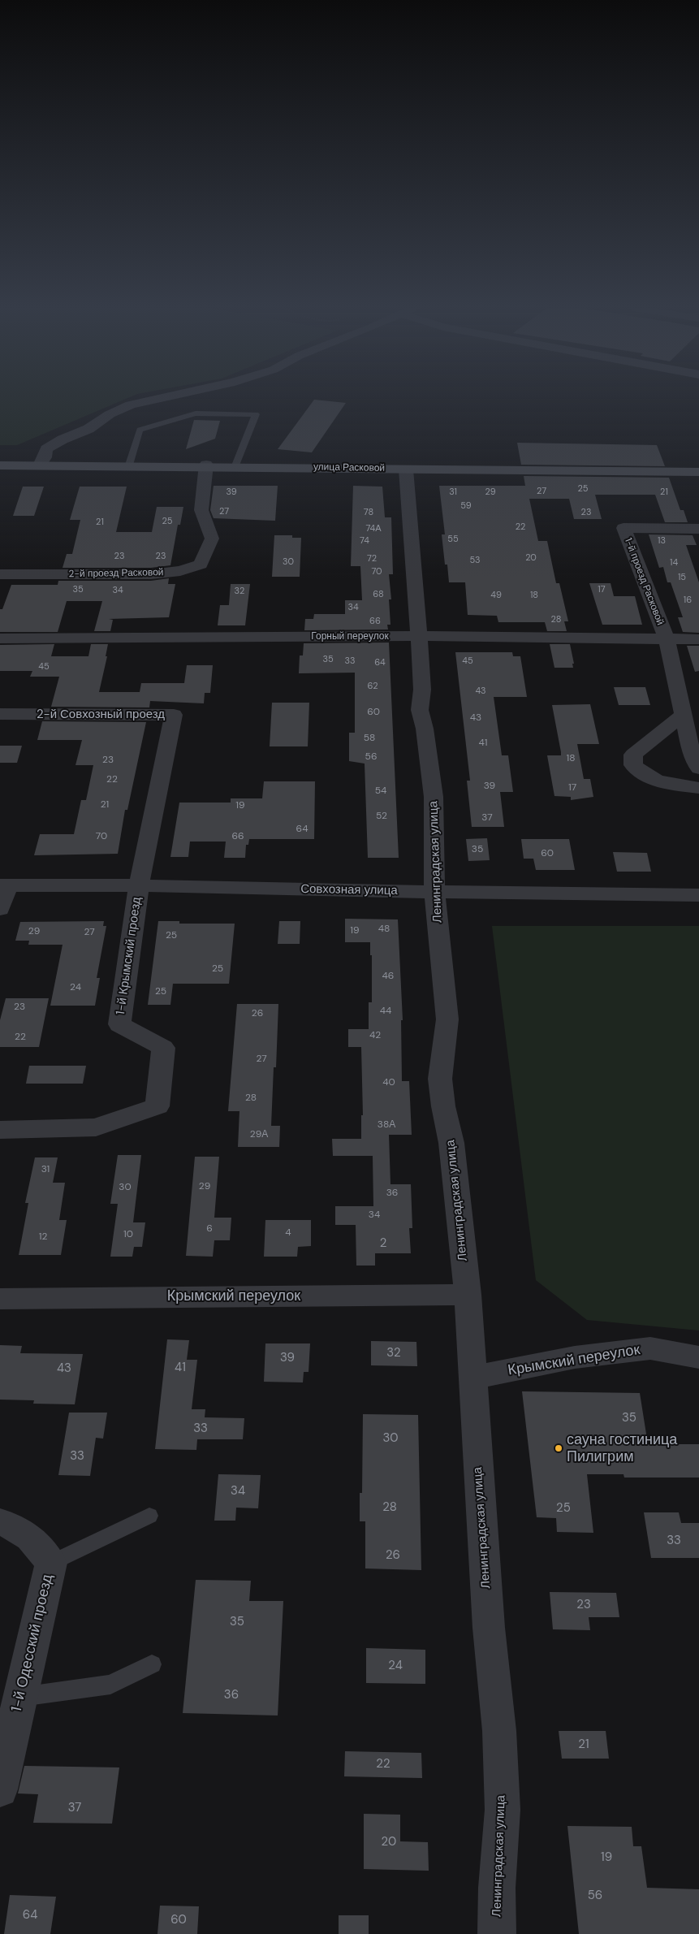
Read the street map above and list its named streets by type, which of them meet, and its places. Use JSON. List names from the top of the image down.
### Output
{
  "streets": {
    "street": [
      "улица Расковой",
      "2-й проезд Расковой",
      "1-й проезд Расковой",
      "Горный переулок",
      "2-й Совхозный проезд",
      "Ленинградская улица",
      "Совхозная улица",
      "1-й Крымский проезд",
      "Крымский переулок",
      "1-й Одесский проезд"
    ]
  },
  "crossings": [
    ["улица Расковой", "2-й проезд Расковой"],
    ["улица Расковой", "Ленинградская улица"],
    ["1-й проезд Расковой", "Горный переулок"],
    ["Горный переулок", "Ленинградская улица"],
    ["2-й Совхозный проезд", "Совхозная улица"],
    ["2-й Совхозный проезд", "1-й Крымский проезд"],
    ["Ленинградская улица", "Совхозная улица"],
    ["Ленинградская улица", "Крымский переулок"],
    ["Совхозная улица", "1-й Крымский проезд"]
  ],
  "places": ["сауна гостиница Пилигрим"],
  "house_numbers": [
    "25",
    "27",
    "39",
    "31",
    "29",
    "21",
    "59",
    "27",
    "78",
    "23",
    "25",
    "21",
    "22",
    "74А",
    "55",
    "74",
    "13",
    "23",
    "23",
    "20",
    "72",
    "53",
    "30",
    "14",
    "70",
    "15",
    "35",
    "17",
    "34",
    "32",
    "68",
    "49",
    "18",
    "16",
    "34",
    "28",
    "66",
    "35",
    "33",
    "45",
    "64",
    "45",
    "62",
    "43",
    "60",
    "43",
    "58",
    "41",
    "56",
    "18",
    "23",
    "22",
    "39",
    "17",
    "54",
    "21",
    "19",
    "52",
    "37",
    "64",
    "70",
    "66",
    "35",
    "60",
    "48",
    "19",
    "29",
    "27",
    "25",
    "25",
    "46",
    "24",
    "25",
    "23",
    "44",
    "26",
    "42",
    "22",
    "27",
    "40",
    "28",
    "38А",
    "29А",
    "31",
    "29",
    "30",
    "36",
    "34",
    "6",
    "4",
    "10",
    "12",
    "2",
    "32",
    "39",
    "41",
    "43",
    "35",
    "33",
    "30",
    "33",
    "34",
    "28",
    "25",
    "33",
    "26",
    "23",
    "35",
    "24",
    "36",
    "21",
    "22",
    "37",
    "20",
    "19",
    "56",
    "64",
    "60"
  ]
}
